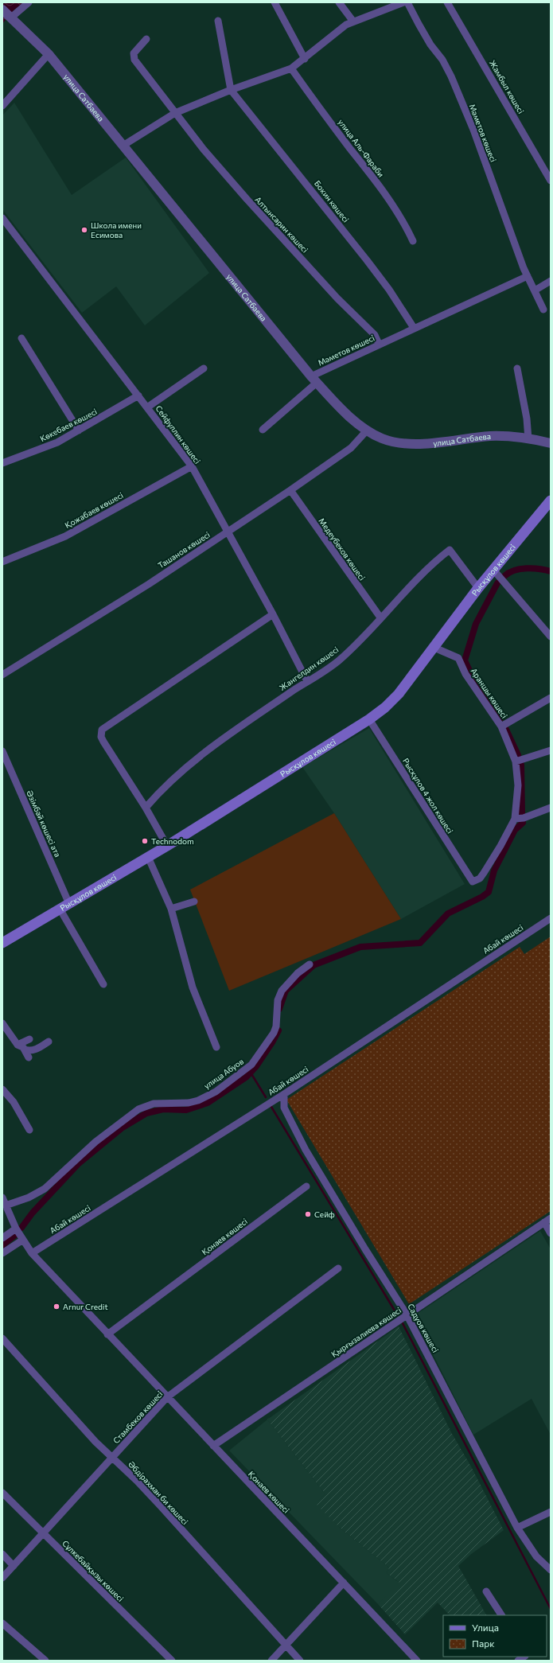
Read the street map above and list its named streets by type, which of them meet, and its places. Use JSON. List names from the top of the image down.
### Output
{
  "streets": {
    "main road": ["Рысқұлов көшесі"],
    "street": [
      "Жамбыл көшесі",
      "улица Сатбаева",
      "Мәметов көшесі",
      "улица Аль-Фараби",
      "Бокин көшесі",
      "Алтынсарин көшесі",
      "Көкебаев көшесі",
      "Сейфуллин көшесі",
      "Қожабаев көшесі",
      "Медеубеков көшесі",
      "Ташанов көшесі",
      "Жангелдин көшесі",
      "Араншы көшесі",
      "Рысқұлов 4 жол көшесі",
      "Әзімбай көшесі ата",
      "Абай көшесі",
      "улица Абуов",
      "Қонаев көшесі",
      "Садуов көшесі",
      "Қырғызалиева көшесі",
      "Стамбеков көшесі",
      "Әбдірахман би көшесі",
      "Сұлкебайқызы көшесі"
    ]
  },
  "crossings": [
    ["улица Сатбаева", "Мәметов көшесі"],
    ["улица Сатбаева", "Ташанов көшесі"],
    ["Мәметов көшесі", "Бокин көшесі"],
    ["Мәметов көшесі", "Алтынсарин көшесі"],
    ["Көкебаев көшесі", "Сейфуллин көшесі"],
    ["Сейфуллин көшесі", "Қожабаев көшесі"],
    ["Сейфуллин көшесі", "Ташанов көшесі"],
    ["Сейфуллин көшесі", "Жангелдин көшесі"],
    ["Медеубеков көшесі", "Ташанов көшесі"],
    ["Медеубеков көшесі", "Жангелдин көшесі"],
    ["Рысқұлов көшесі", "Жангелдин көшесі"],
    ["Рысқұлов көшесі", "Араншы көшесі"],
    ["Рысқұлов көшесі", "Рысқұлов 4 жол көшесі"],
    ["Рысқұлов көшесі", "Әзімбай көшесі ата"],
    ["Араншы көшесі", "Рысқұлов 4 жол көшесі"],
    ["Абай көшесі", "Қонаев көшесі"],
    ["Абай көшесі", "Садуов көшесі"],
    ["улица Абуов", "Қонаев көшесі"],
    ["Қонаев көшесі", "Қырғызалиева көшесі"],
    ["Қонаев көшесі", "Стамбеков көшесі"],
    ["Садуов көшесі", "Қырғызалиева көшесі"],
    ["Стамбеков көшесі", "Әбдірахман би көшесі"],
    ["Стамбеков көшесі", "Сұлкебайқызы көшесі"]
  ],
  "places": [
    "Школа имени Есимова",
    "Technodom",
    "Сейф",
    "Arnur Credit"
  ],
  "legend": ["Улица", "Парк"]
}
